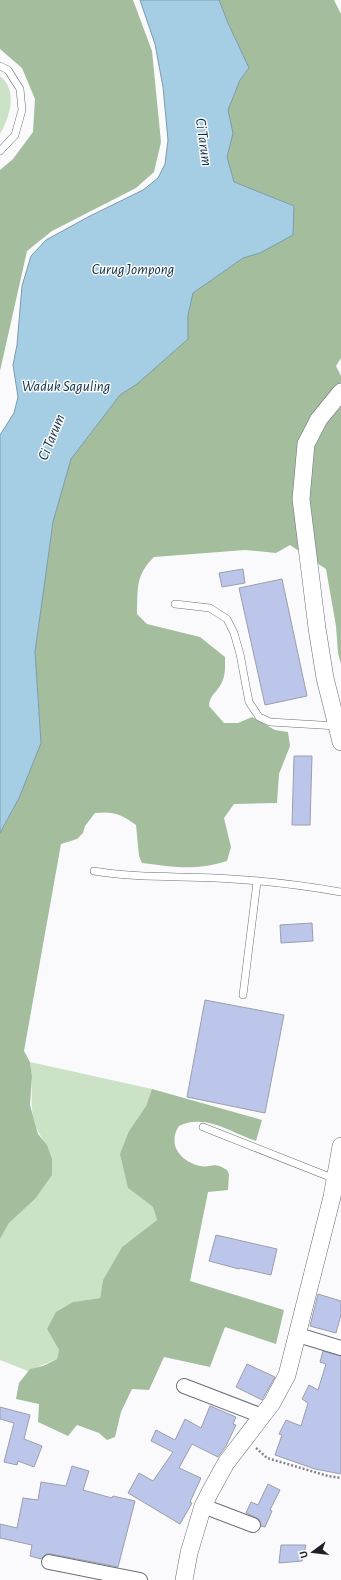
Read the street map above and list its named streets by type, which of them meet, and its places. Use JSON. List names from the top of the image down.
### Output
{
  "water": ["Ci Tarum", "Curug Jompong", "Waduk Saguling"],
  "north": "left"
}
